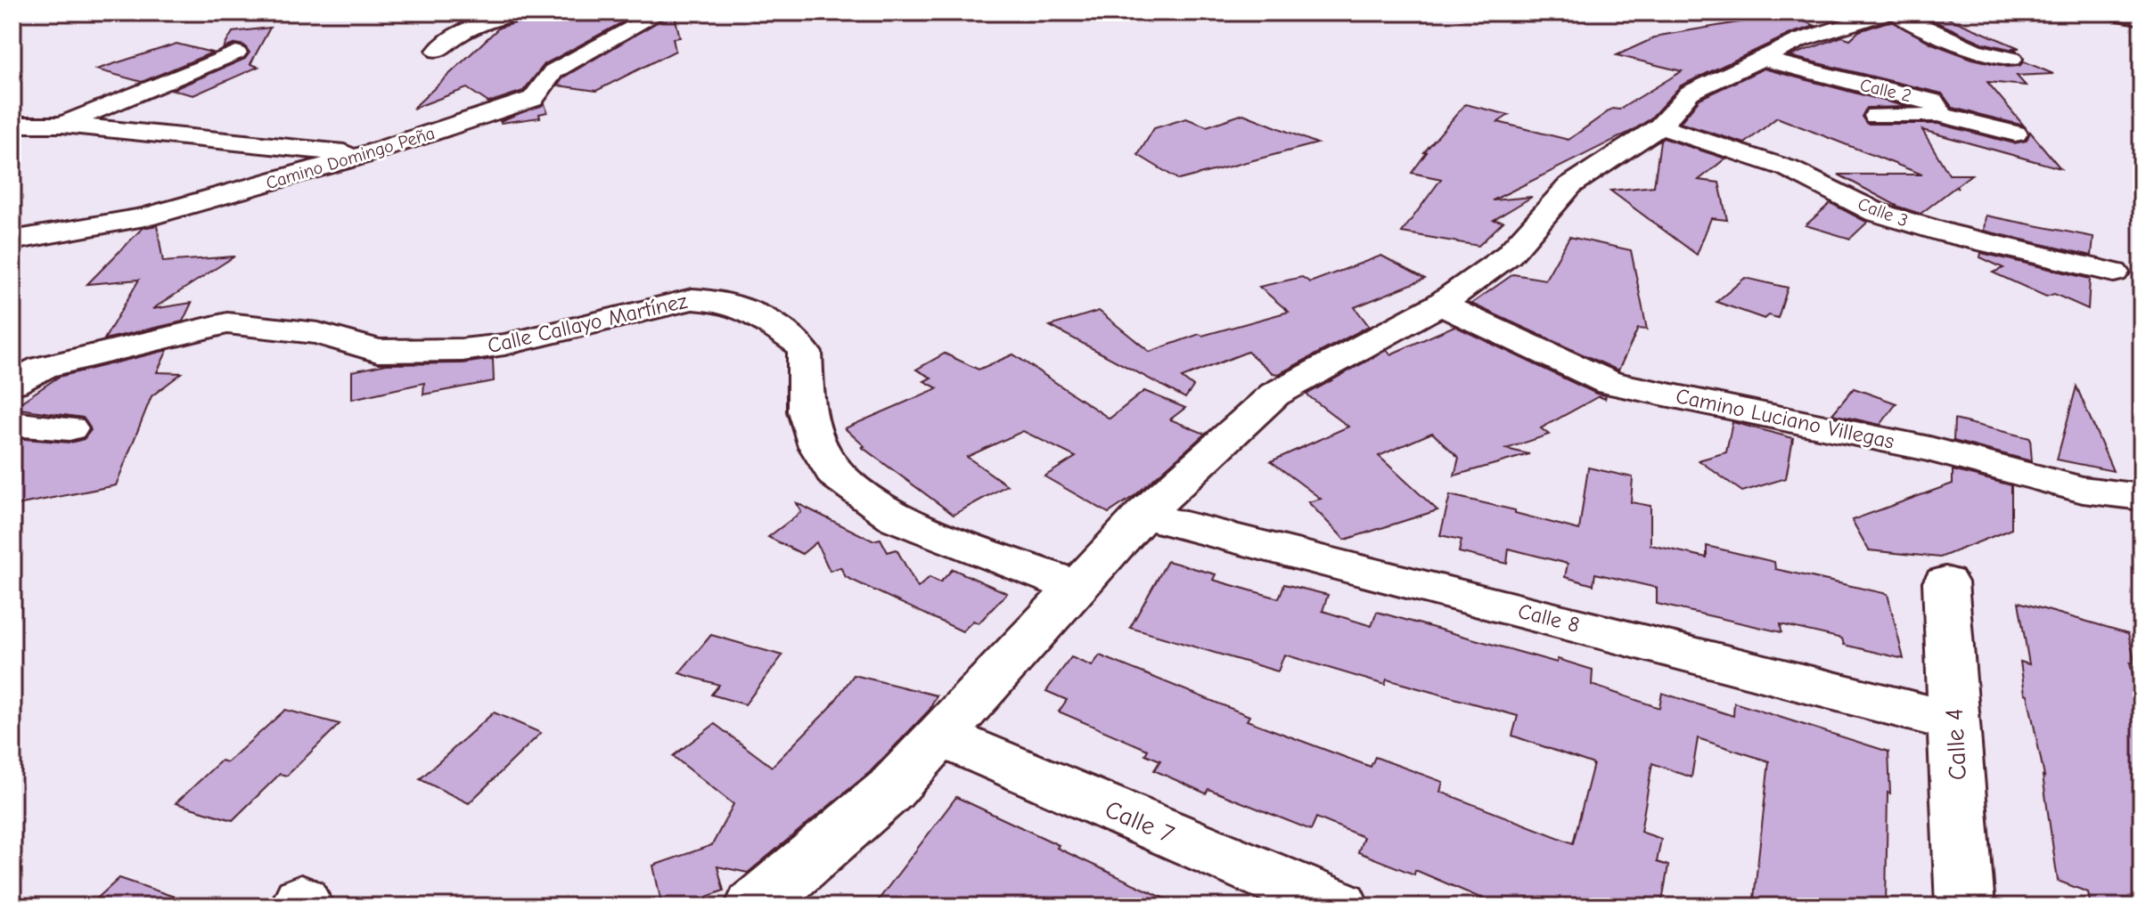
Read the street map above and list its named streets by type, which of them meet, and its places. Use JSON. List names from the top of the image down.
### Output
{
  "streets": {
    "main road": [
      "Calle 2",
      "Camino Domingo Peña",
      "Calle 3",
      "Calle Callayo Martínez",
      "Camino Luciano Villegas",
      "Calle 8",
      "Calle 4",
      "Calle 7"
    ]
  },
  "crossings": [
    ["Calle 8", "Calle 4"]
  ]
}
